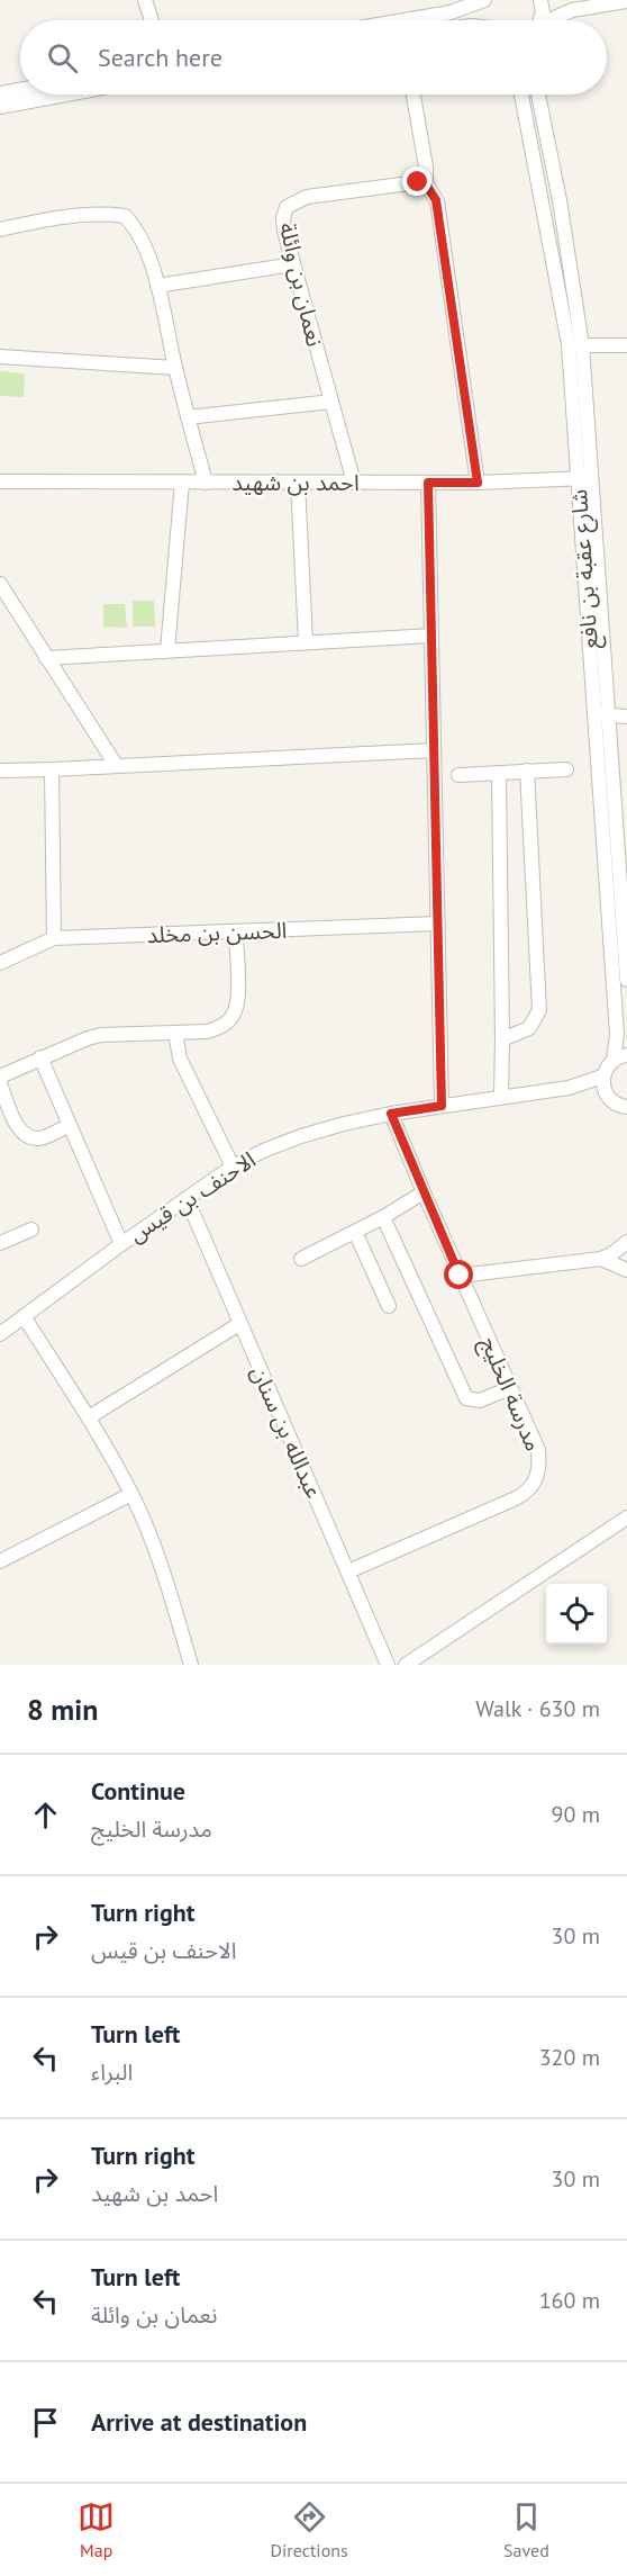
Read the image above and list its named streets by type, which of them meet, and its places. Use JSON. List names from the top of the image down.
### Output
{
  "streets": {
    "street": [
      "نعمان بن وائلة",
      "احمد بن شهيد",
      "شارع عقبة بن نافع",
      "الحسن بن مخلد",
      "الاحنف بن قيس",
      "مدرسة الخليج",
      "عبدالله بن سنان"
    ]
  },
  "crossings": [
    ["نعمان بن وائلة", "احمد بن شهيد"],
    ["احمد بن شهيد", "شارع عقبة بن نافع"],
    ["الاحنف بن قيس", "مدرسة الخليج"],
    ["الاحنف بن قيس", "عبدالله بن سنان"],
    ["مدرسة الخليج", "عبدالله بن سنان"]
  ],
  "page": {
    "search": "Search here",
    "heading": ["8 min", "Walk · 630 m"],
    "list": [
      ["Continue", "مدرسة الخليج", "90 m"],
      ["Turn right", "الاحنف بن قيس", "30 m"],
      ["Turn left", "البراء", "320 m"],
      ["Turn right", "احمد بن شهيد", "30 m"],
      ["Turn left", "نعمان بن وائلة", "160 m"],
      "Arrive at destination"
    ],
    "nav": ["Map", "Directions", "Saved"]
  }
}
